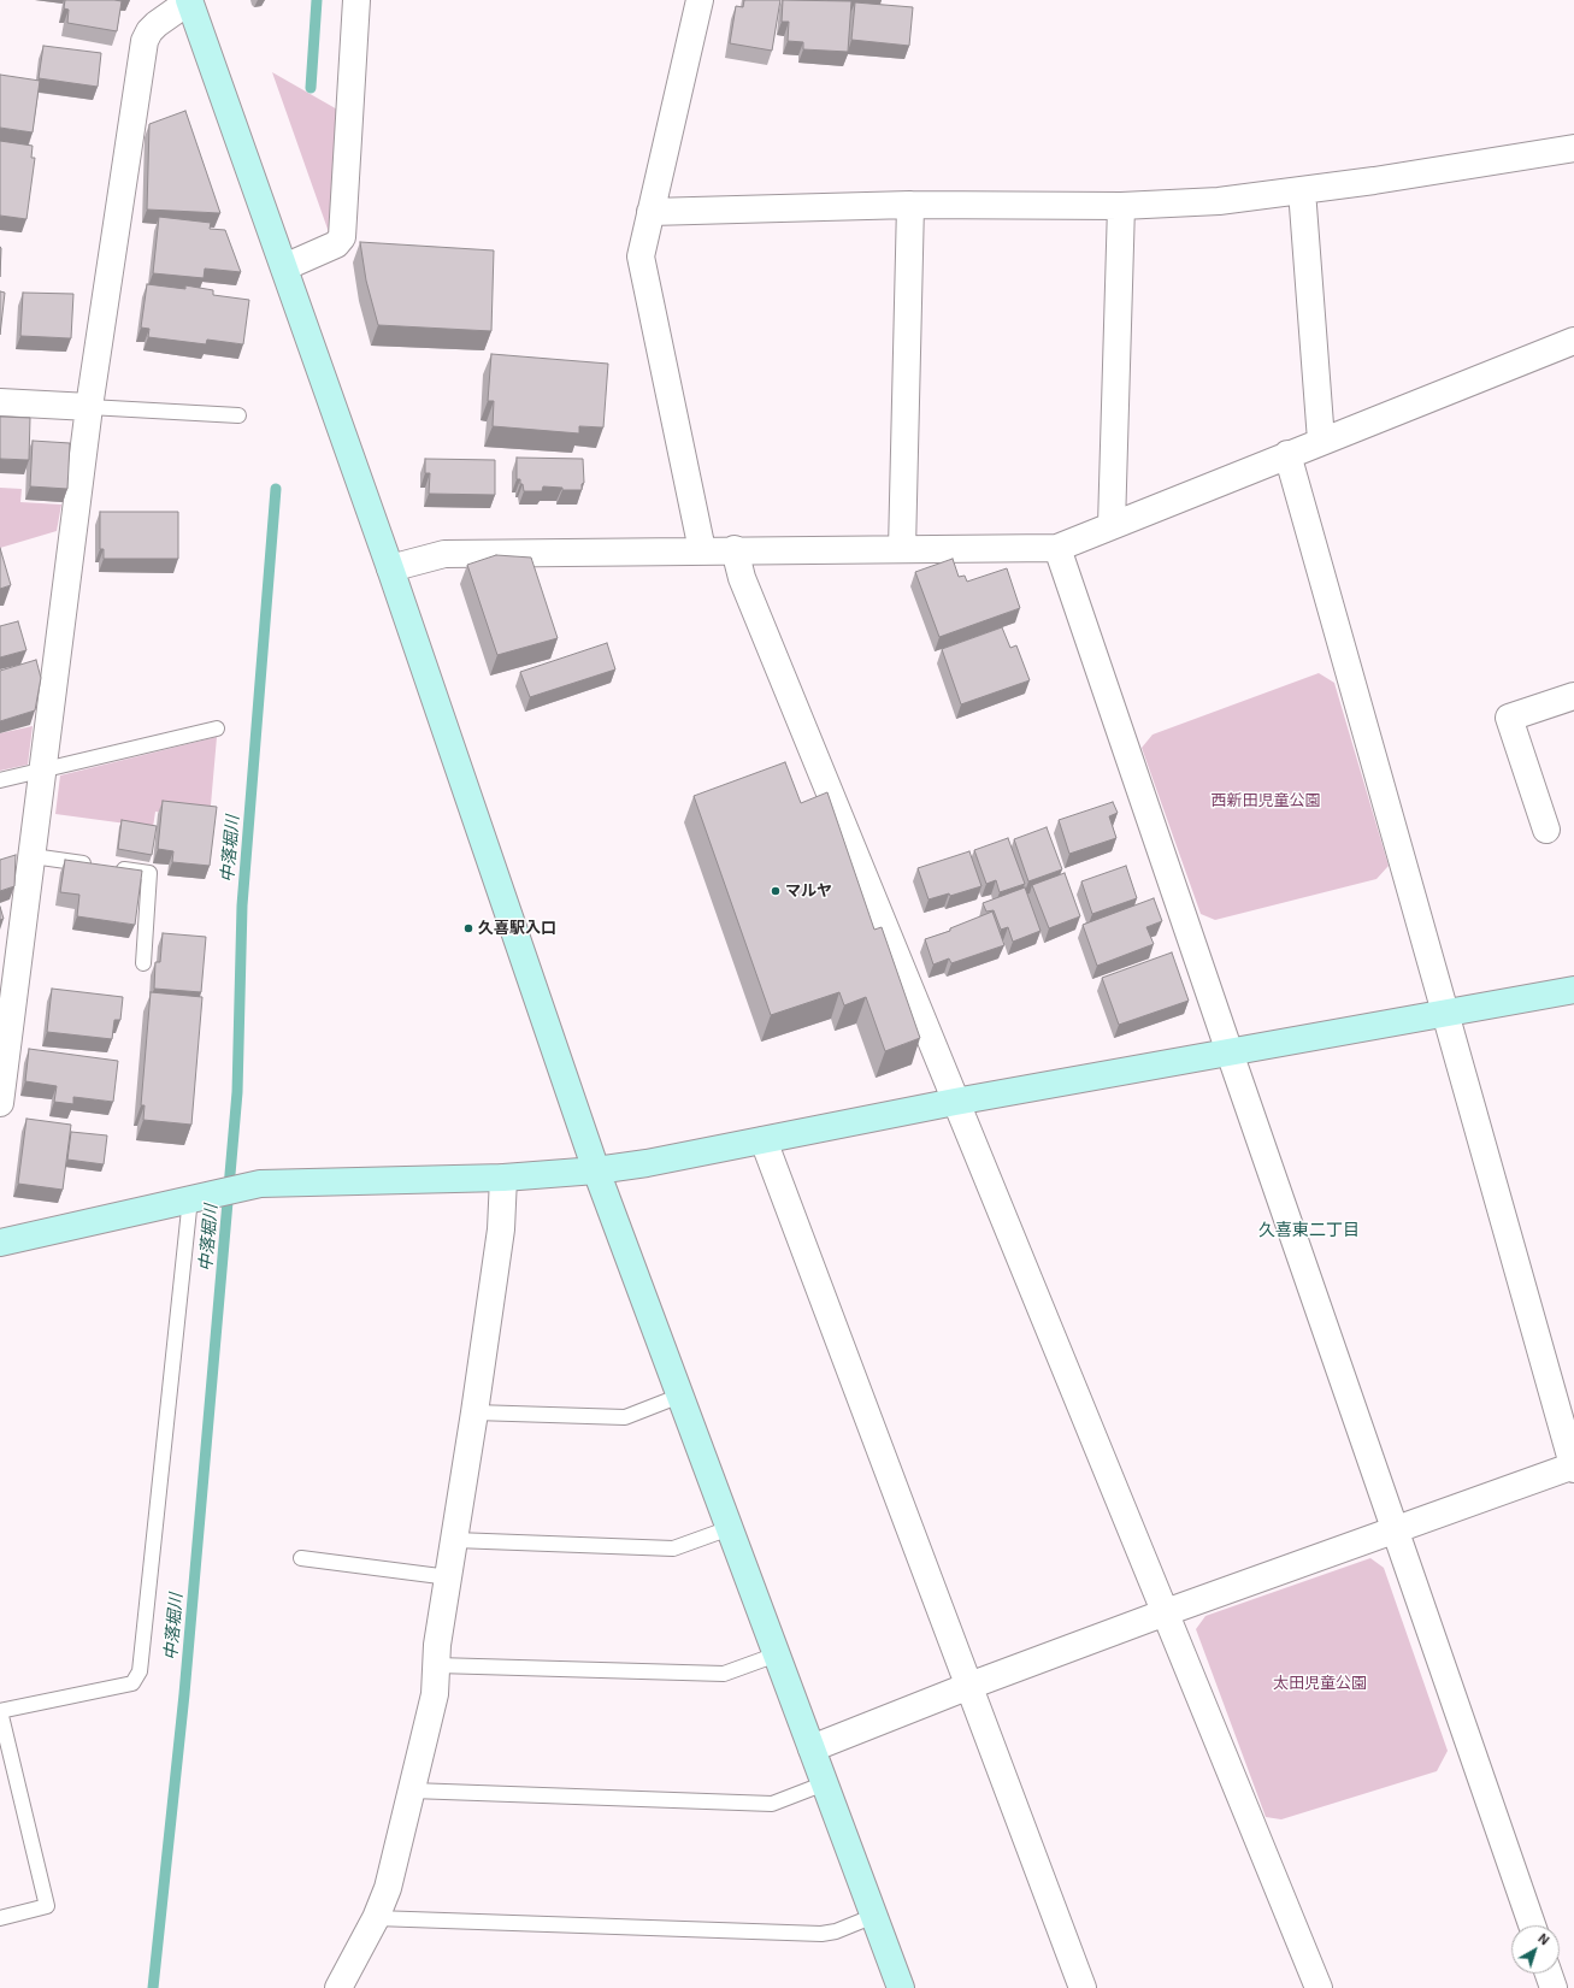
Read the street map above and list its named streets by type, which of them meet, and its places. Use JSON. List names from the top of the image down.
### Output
{
  "districts": ["久喜東二丁目"],
  "water": ["中落堀川"],
  "parks": ["西新田児童公園", "太田児童公園"],
  "places": ["マルヤ", "久喜駅入口"],
  "north": "top right"
}
